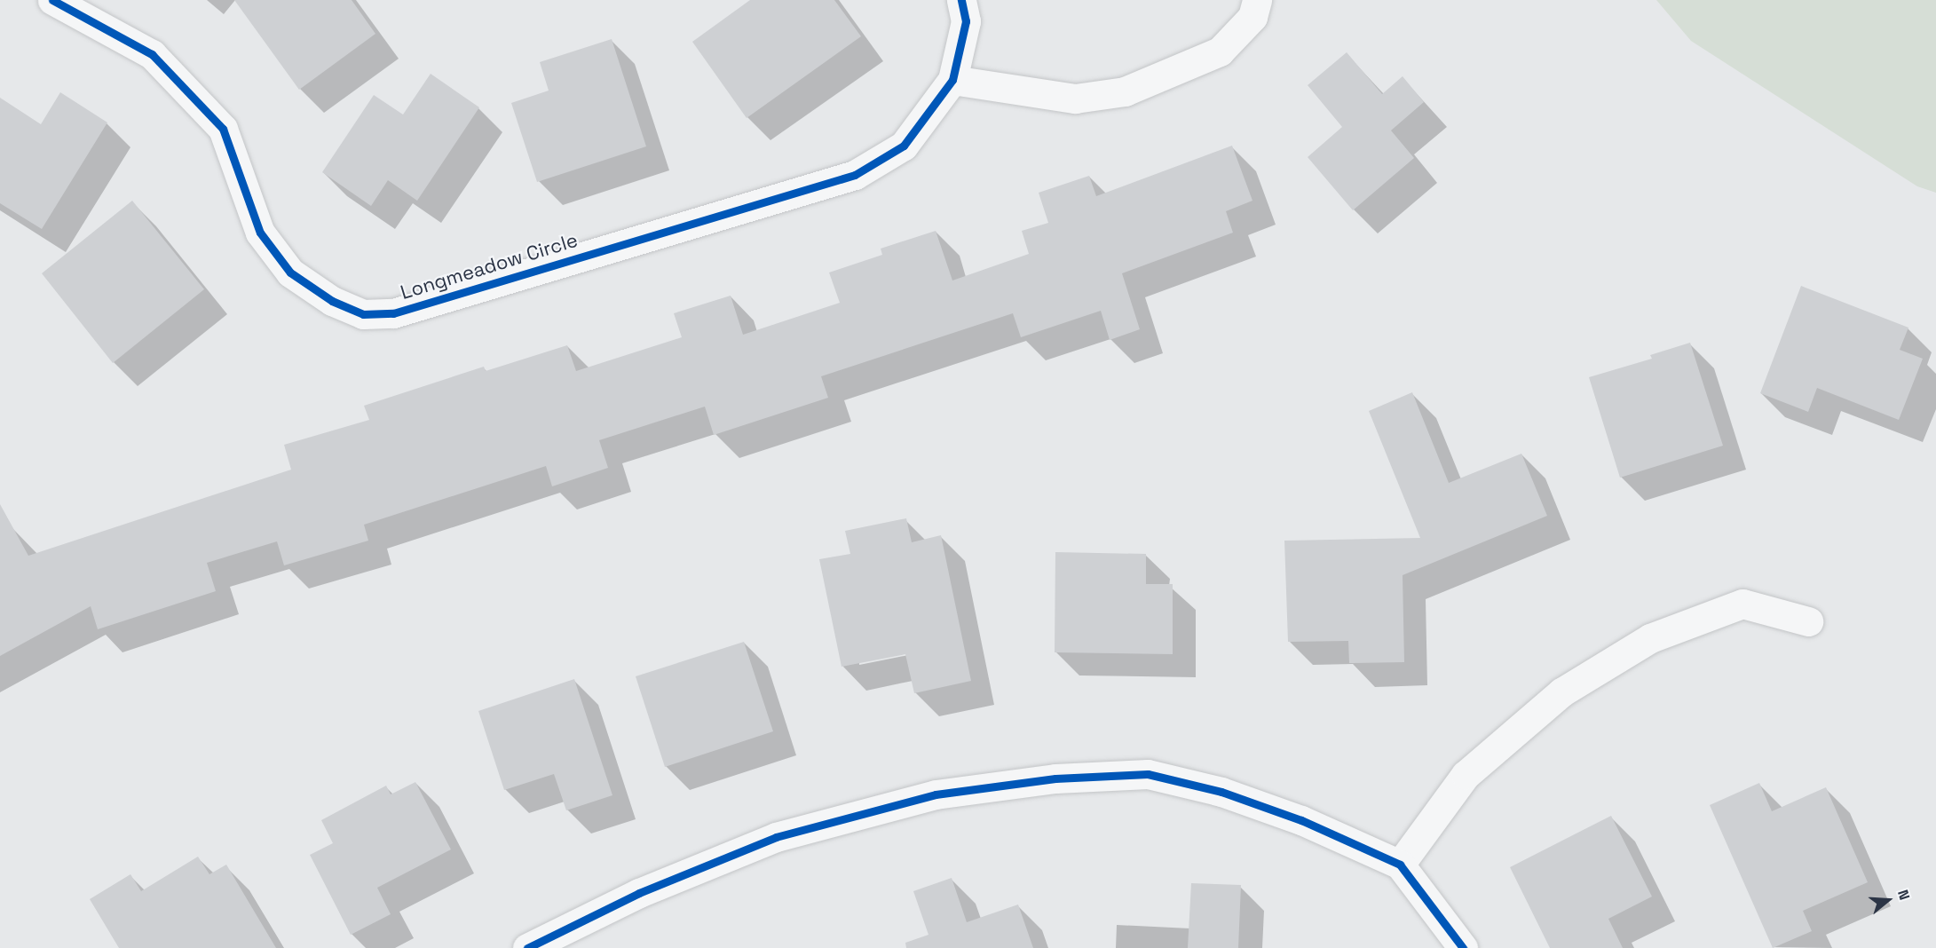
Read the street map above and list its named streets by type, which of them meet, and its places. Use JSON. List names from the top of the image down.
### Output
{
  "streets": {
    "street": ["Longmeadow Circle"]
  },
  "north": "right"
}
